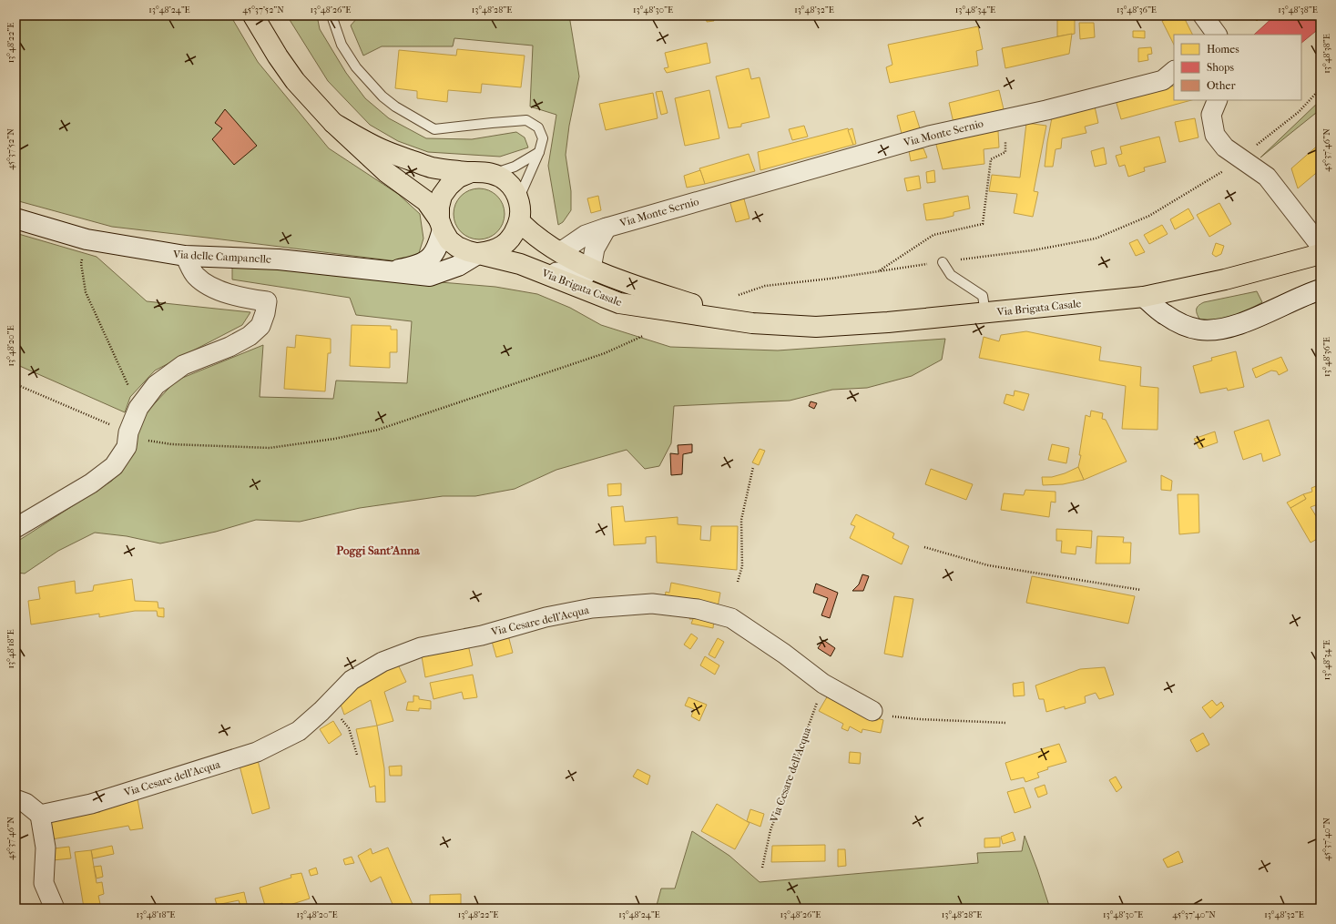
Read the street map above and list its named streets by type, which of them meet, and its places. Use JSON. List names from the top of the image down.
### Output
{
  "streets": {
    "main road": ["Via Brigata Casale"],
    "street": ["Via Monte Sernio", "Via delle Campanelle", "Via Cesare dell'Acqua"]
  },
  "crossings": [
    ["Via Monte Sernio", "Via Brigata Casale"],
    ["Via delle Campanelle", "Via Brigata Casale"]
  ],
  "districts": ["Poggi Sant'Anna"],
  "legend": ["Homes", "Shops", "Other"],
  "coordinates": [
    "13°48'24\"E",
    "45°37'52\"N",
    "13°48'26\"E",
    "13°48'28\"E",
    "13°48'30\"E",
    "13°48'32\"E",
    "13°48'34\"E",
    "13°48'36\"E",
    "13°48'38\"E",
    "13°48'22\"E",
    "45°37'46\"N",
    "13°48'20\"E",
    "13°48'18\"E",
    "45°37'40\"N"
  ]
}
